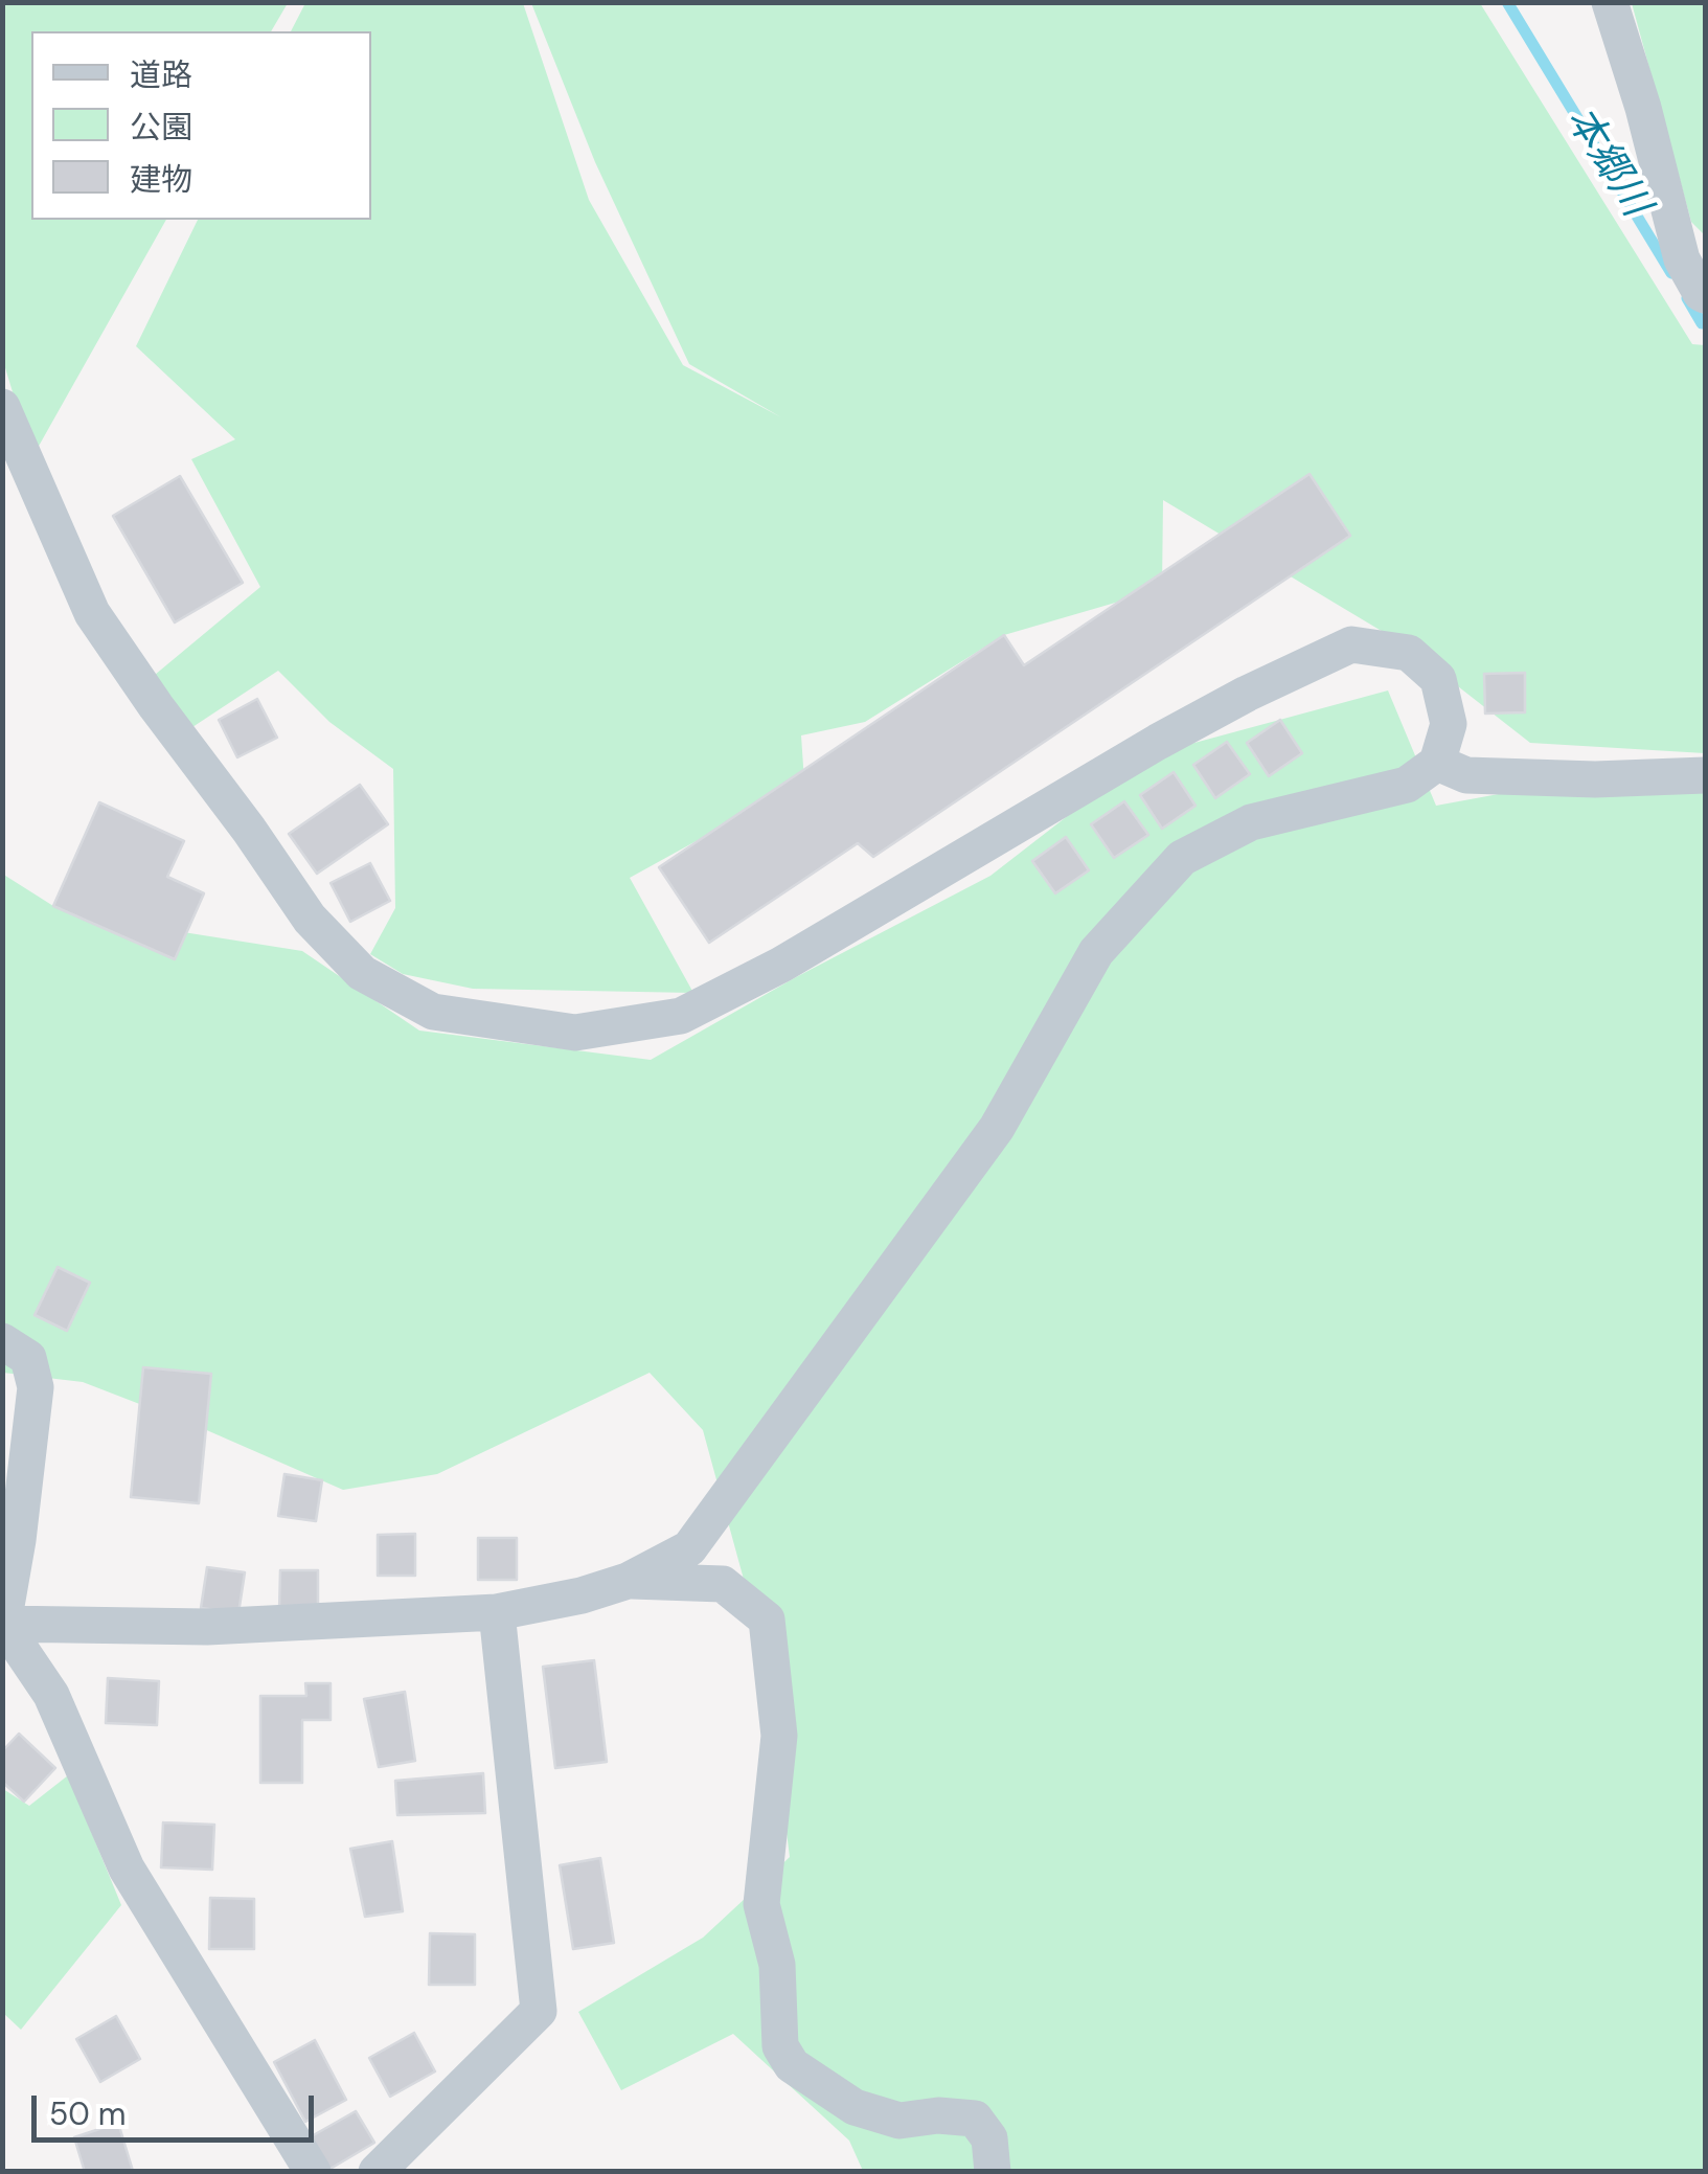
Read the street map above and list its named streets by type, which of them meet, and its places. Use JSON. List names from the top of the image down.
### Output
{
  "water": ["本郷川"],
  "legend": ["道路", "公園", "建物"],
  "scale_bar": "50 m"
}
